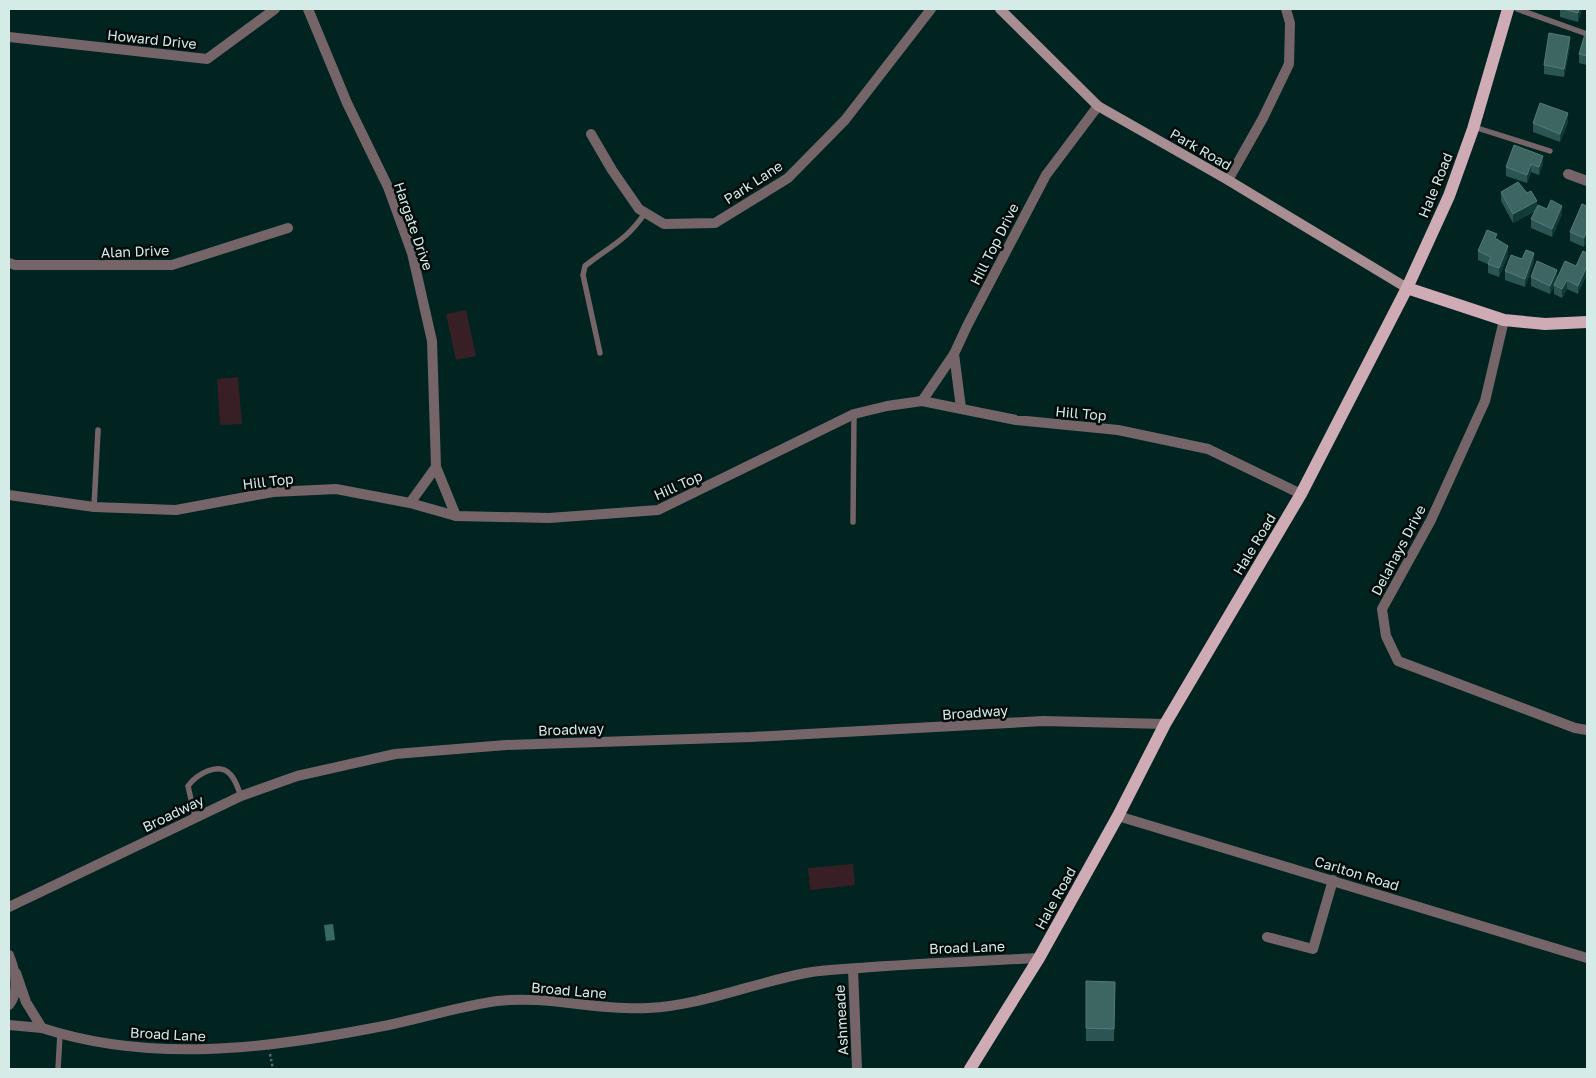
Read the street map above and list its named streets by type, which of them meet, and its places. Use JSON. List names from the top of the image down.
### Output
{
  "streets": {
    "main road": ["Park Road", "Hale Road"],
    "street": [
      "Howard Drive",
      "Park Lane",
      "Hargate Drive",
      "Hill Top Drive",
      "Alan Drive",
      "Hill Top",
      "Delahays Drive",
      "Broadway",
      "Carlton Road",
      "Broad Lane",
      "Ashmeade"
    ]
  },
  "crossings": [
    ["Park Road", "Hale Road"],
    ["Park Road", "Hill Top Drive"],
    ["Hale Road", "Hill Top"],
    ["Hale Road", "Broadway"],
    ["Hale Road", "Carlton Road"],
    ["Hale Road", "Broad Lane"],
    ["Hargate Drive", "Hill Top"],
    ["Hill Top Drive", "Hill Top"],
    ["Broad Lane", "Ashmeade"]
  ]
}
